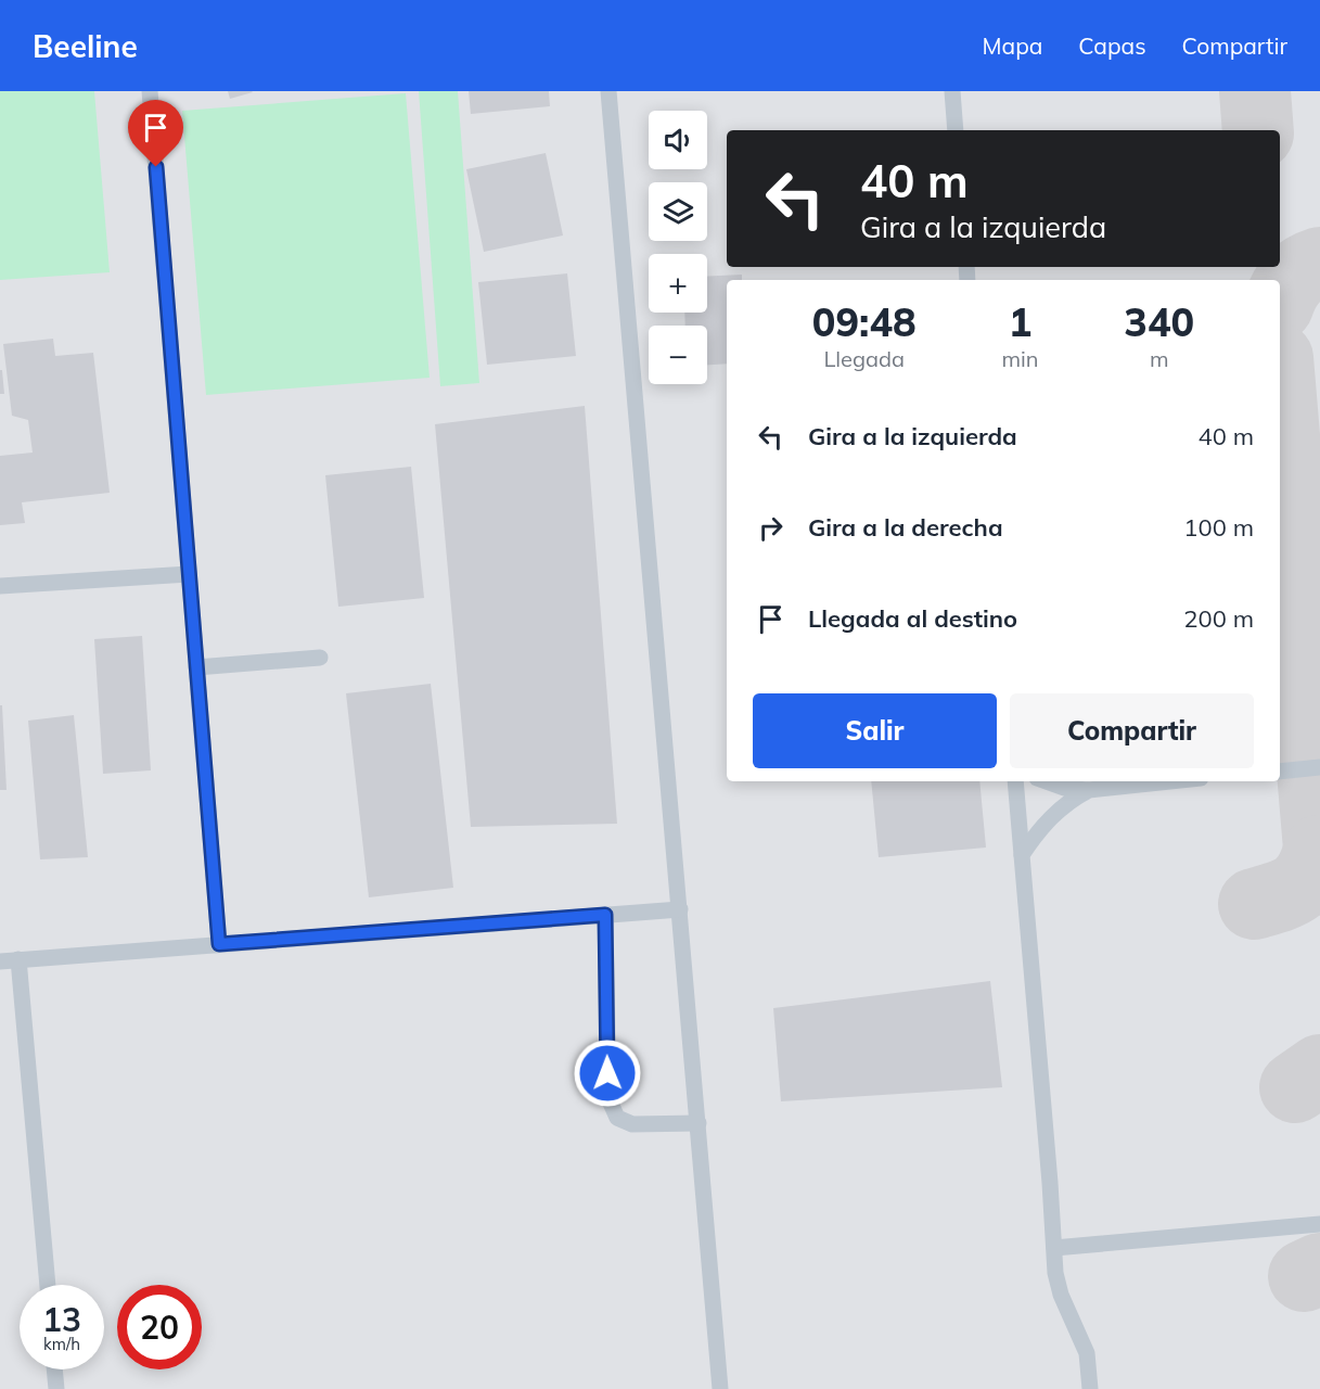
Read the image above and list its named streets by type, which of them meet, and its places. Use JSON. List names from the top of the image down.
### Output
{
  "page": {
    "header": "Beeline",
    "nav": ["Mapa", "Capas", "Compartir"],
    "map_buttons": ["+", "−"],
    "turn": ["40 m", "Gira a la izquierda"],
    "eta": [
      "09:48",
      "Llegada",
      "1",
      "min",
      "340",
      "m"
    ],
    "list": [
      {
        "name": "Gira a la izquierda",
        "value": "40 m"
      },
      {
        "name": "Gira a la derecha",
        "value": "100 m"
      },
      {
        "name": "Llegada al destino",
        "value": "200 m"
      }
    ],
    "buttons": ["Salir", "Compartir"],
    "speed": "13 km/h",
    "limit": "20"
  }
}
